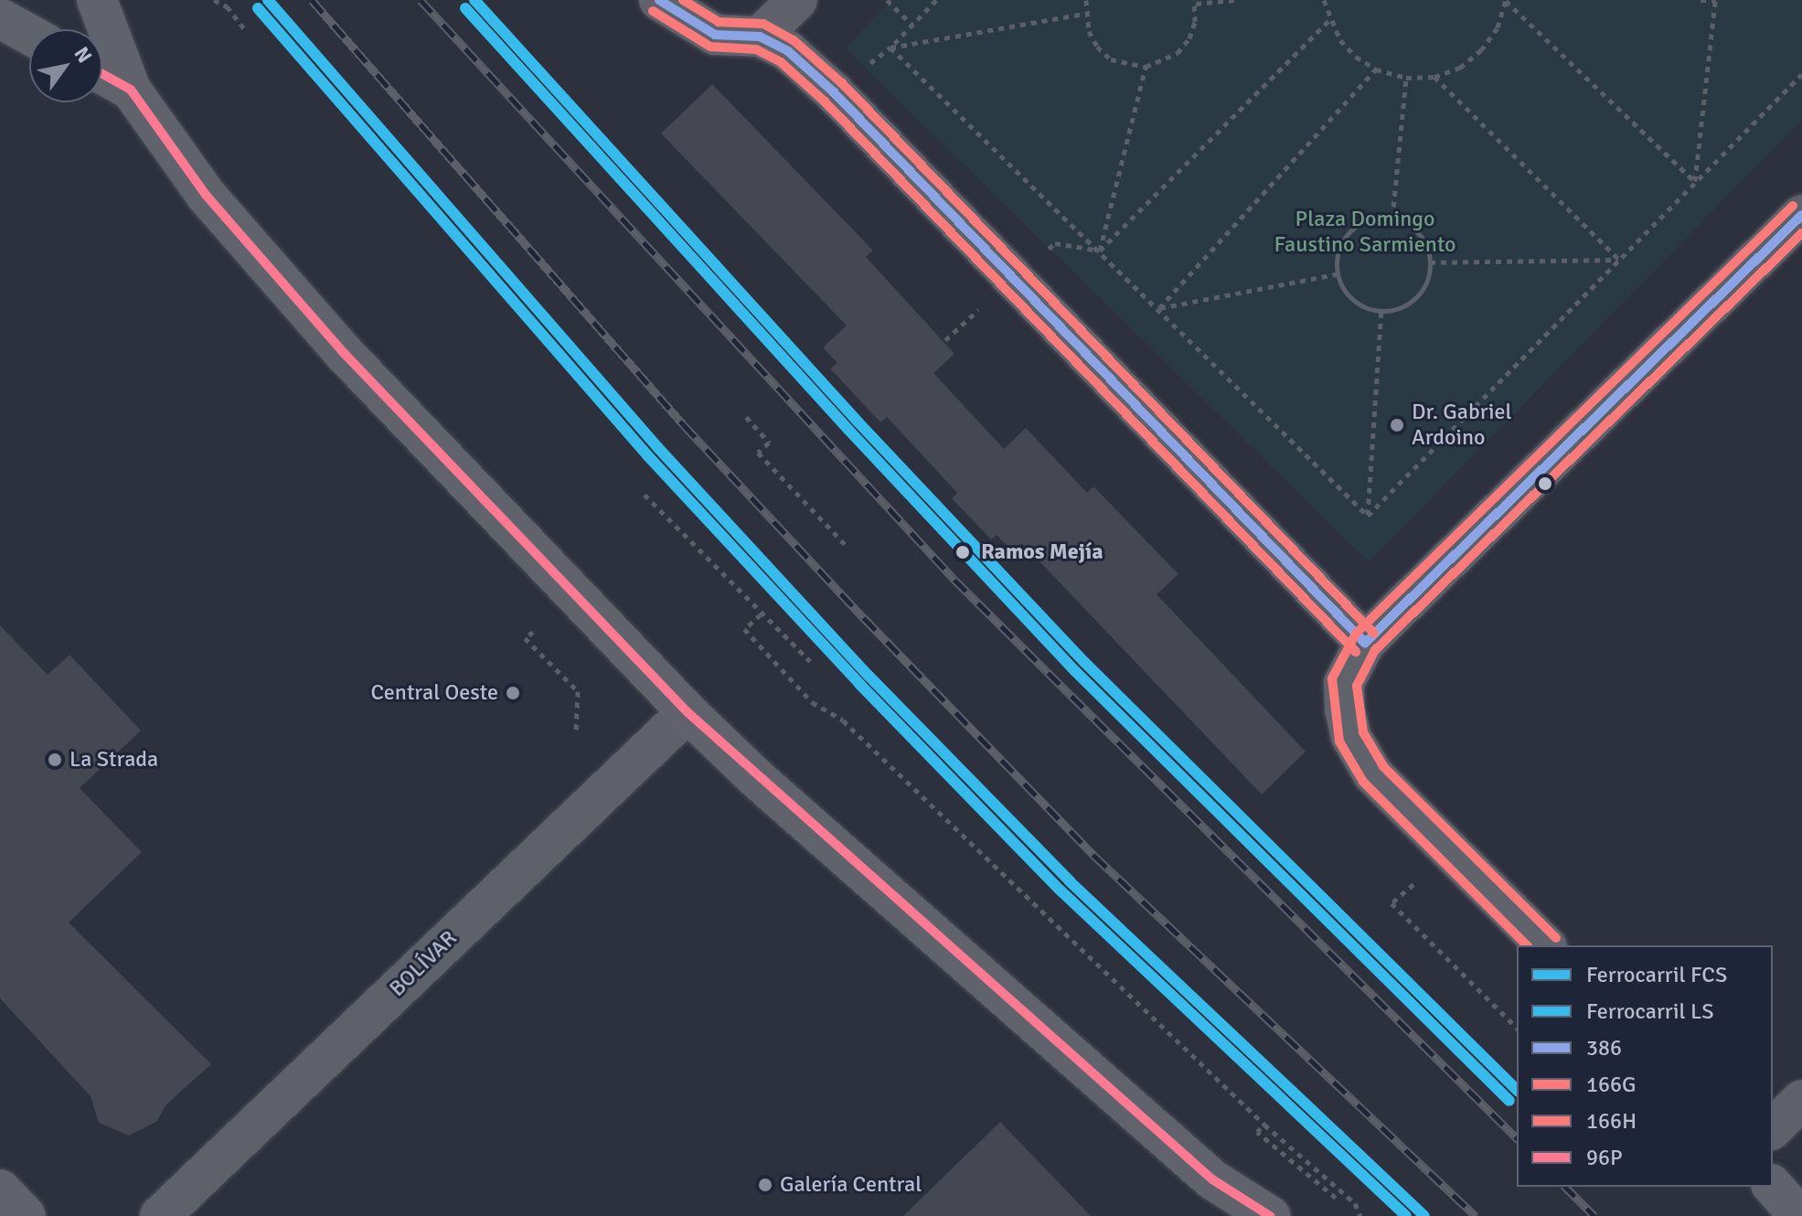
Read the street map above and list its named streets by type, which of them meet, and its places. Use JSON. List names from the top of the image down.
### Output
{
  "streets": {
    "street": ["BOLÍVAR"]
  },
  "parks": ["Plaza Domingo Faustino Sarmiento"],
  "places": [
    "Dr. Gabriel Ardoino",
    "Ramos Mejía",
    "Central Oeste",
    "La Strada",
    "Galería Central"
  ],
  "lines": [
    "rail line FCS",
    "transit line 386",
    "transit line 166H",
    "rail line LS",
    "transit line 166G",
    "transit line 96P"
  ],
  "legend": [
    "Ferrocarril FCS",
    "Ferrocarril LS",
    "386",
    "166G",
    "166H",
    "96P"
  ],
  "north": "top right"
}
